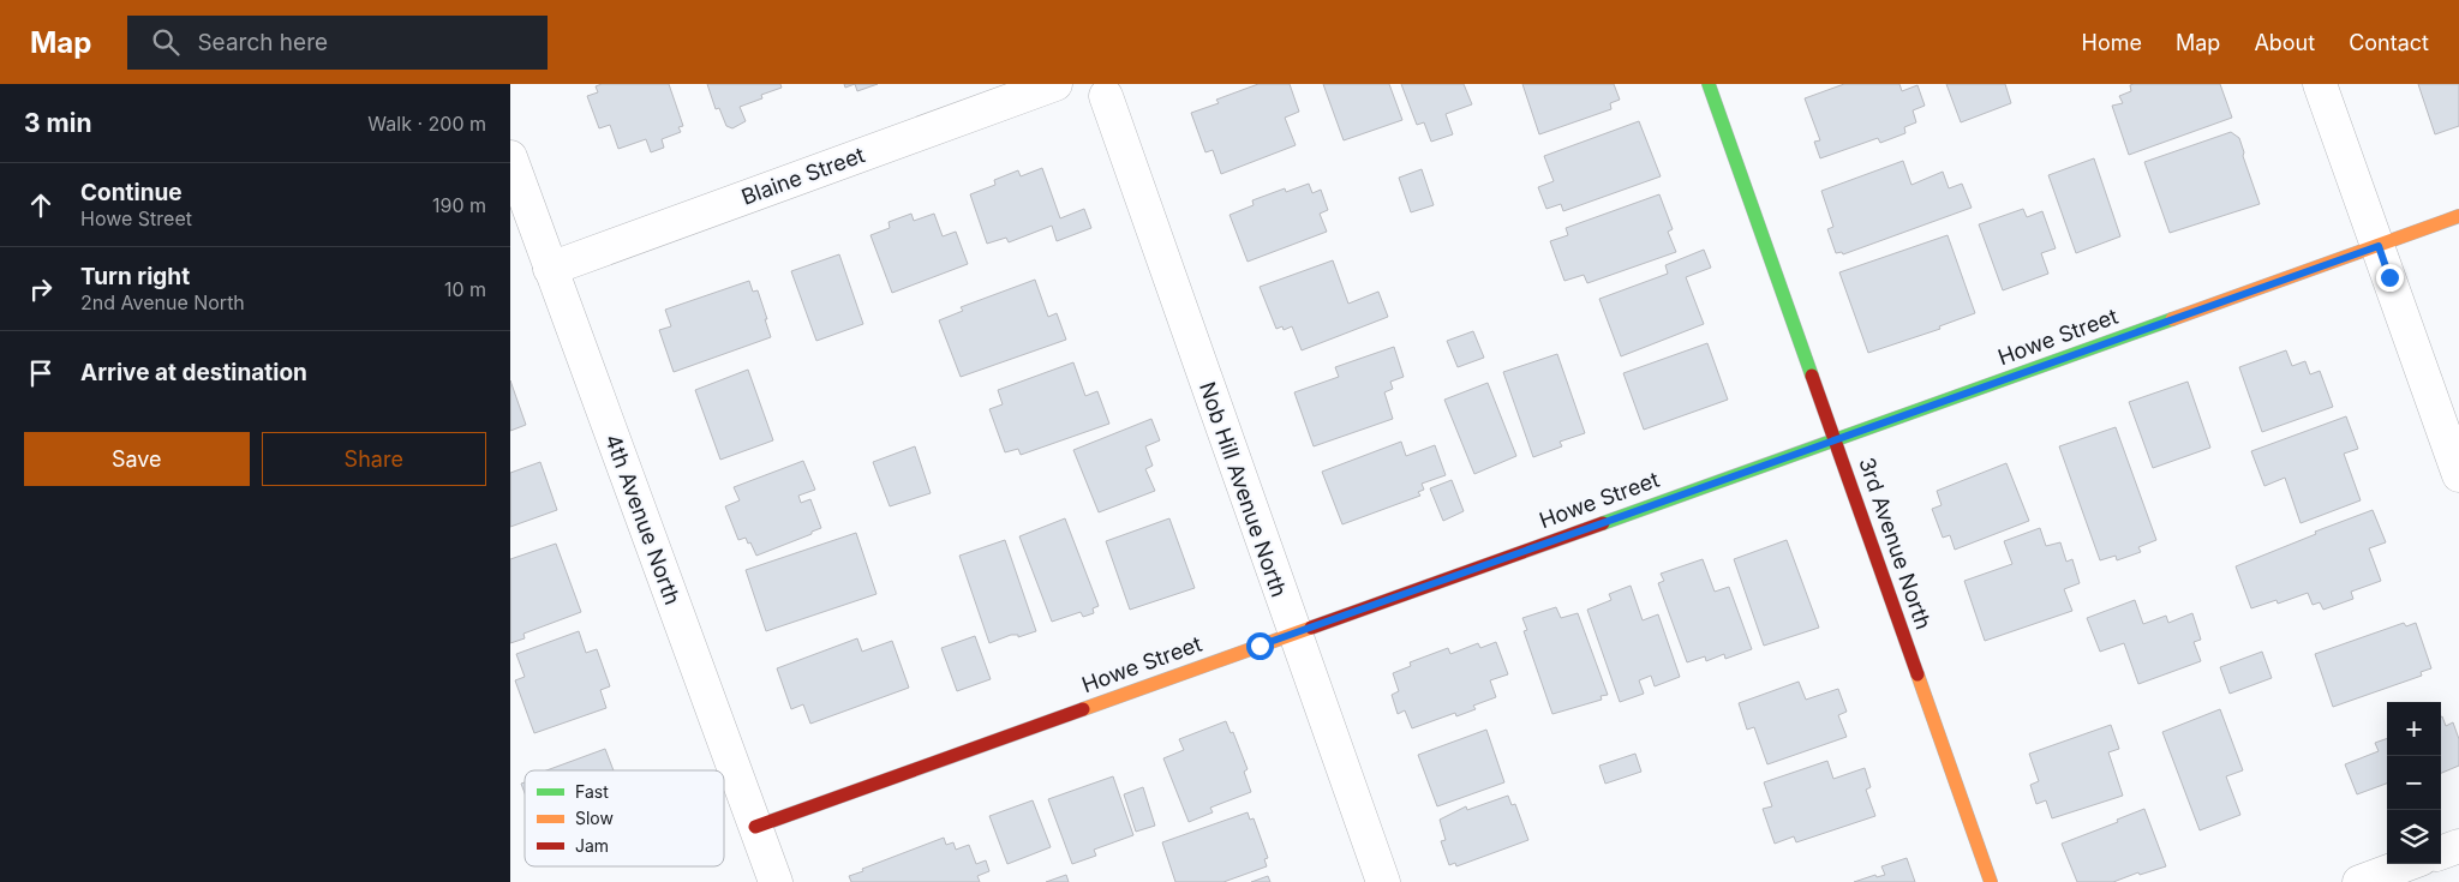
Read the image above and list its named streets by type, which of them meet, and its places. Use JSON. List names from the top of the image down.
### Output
{
  "streets": {
    "street": [
      "Blaine Street",
      "Howe Street",
      "Nob Hill Avenue North",
      "4th Avenue North",
      "3rd Avenue North"
    ]
  },
  "crossings": [
    ["Blaine Street", "4th Avenue North"],
    ["Howe Street", "Nob Hill Avenue North"],
    ["Howe Street", "4th Avenue North"],
    ["Howe Street", "3rd Avenue North"]
  ],
  "legend": ["Fast", "Slow", "Jam"],
  "page": {
    "header": "Map",
    "search": "Search here",
    "nav": [
      "Home",
      "Map",
      "About",
      "Contact"
    ],
    "heading": ["3 min", "Walk · 200 m"],
    "list": [
      ["Continue", "Howe Street", "190 m"],
      ["Turn right", "2nd Avenue North", "10 m"],
      "Arrive at destination"
    ],
    "buttons": ["Save", "Share"],
    "map_buttons": ["+", "−"]
  }
}
